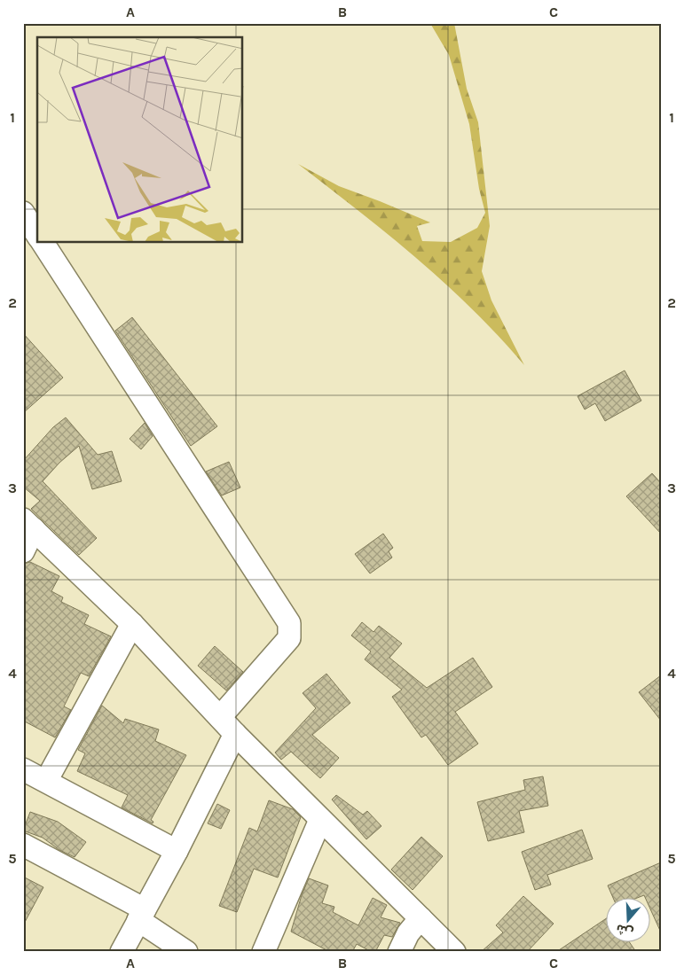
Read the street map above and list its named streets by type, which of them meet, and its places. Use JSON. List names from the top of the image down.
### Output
{
  "north": "bottom",
  "grid": {
    "columns": ["A", "B", "C"],
    "rows": [
      "1",
      "2",
      "3",
      "4",
      "5"
    ]
  }
}
